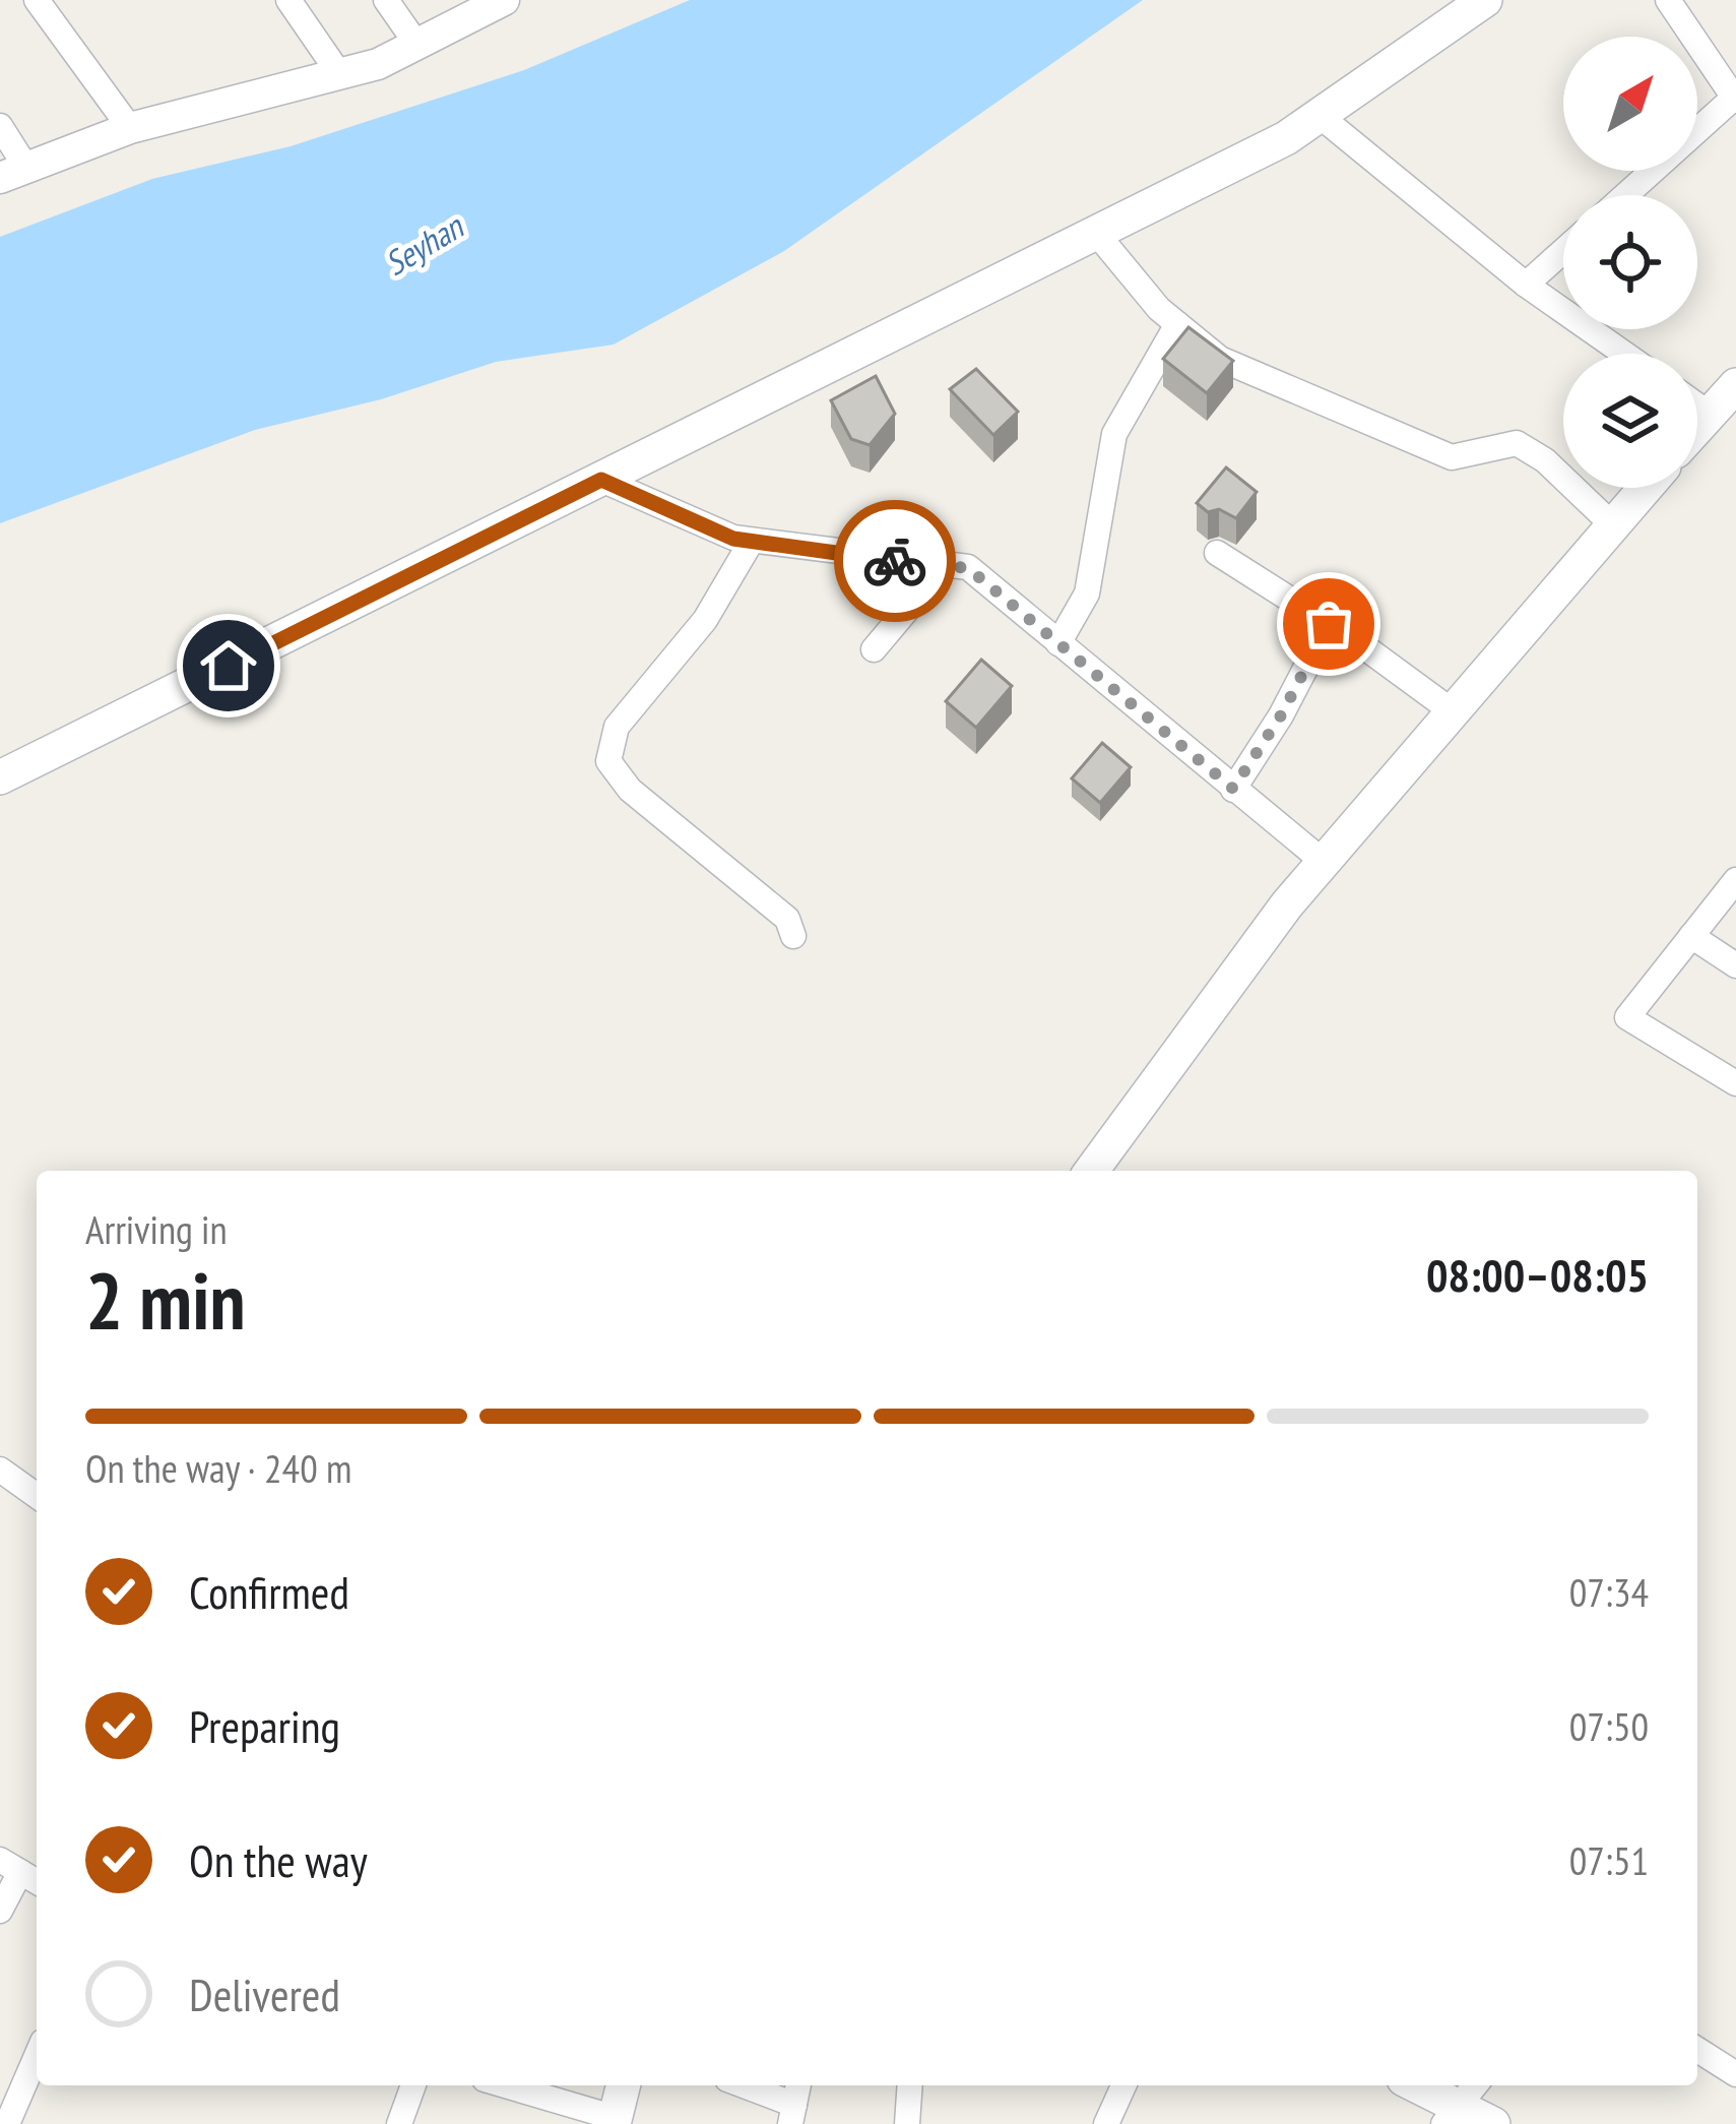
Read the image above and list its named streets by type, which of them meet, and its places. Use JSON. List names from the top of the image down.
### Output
{
  "water": ["Seyhan"],
  "north": "top right",
  "page": {
    "heading": ["2 min", "Arriving in", "08:00–08:05"],
    "bar": "On the way · 240 m",
    "list": [
      ["Confirmed", "07:34"],
      ["Preparing", "07:50"],
      ["On the way", "07:51"],
      "Delivered"
    ]
  }
}
